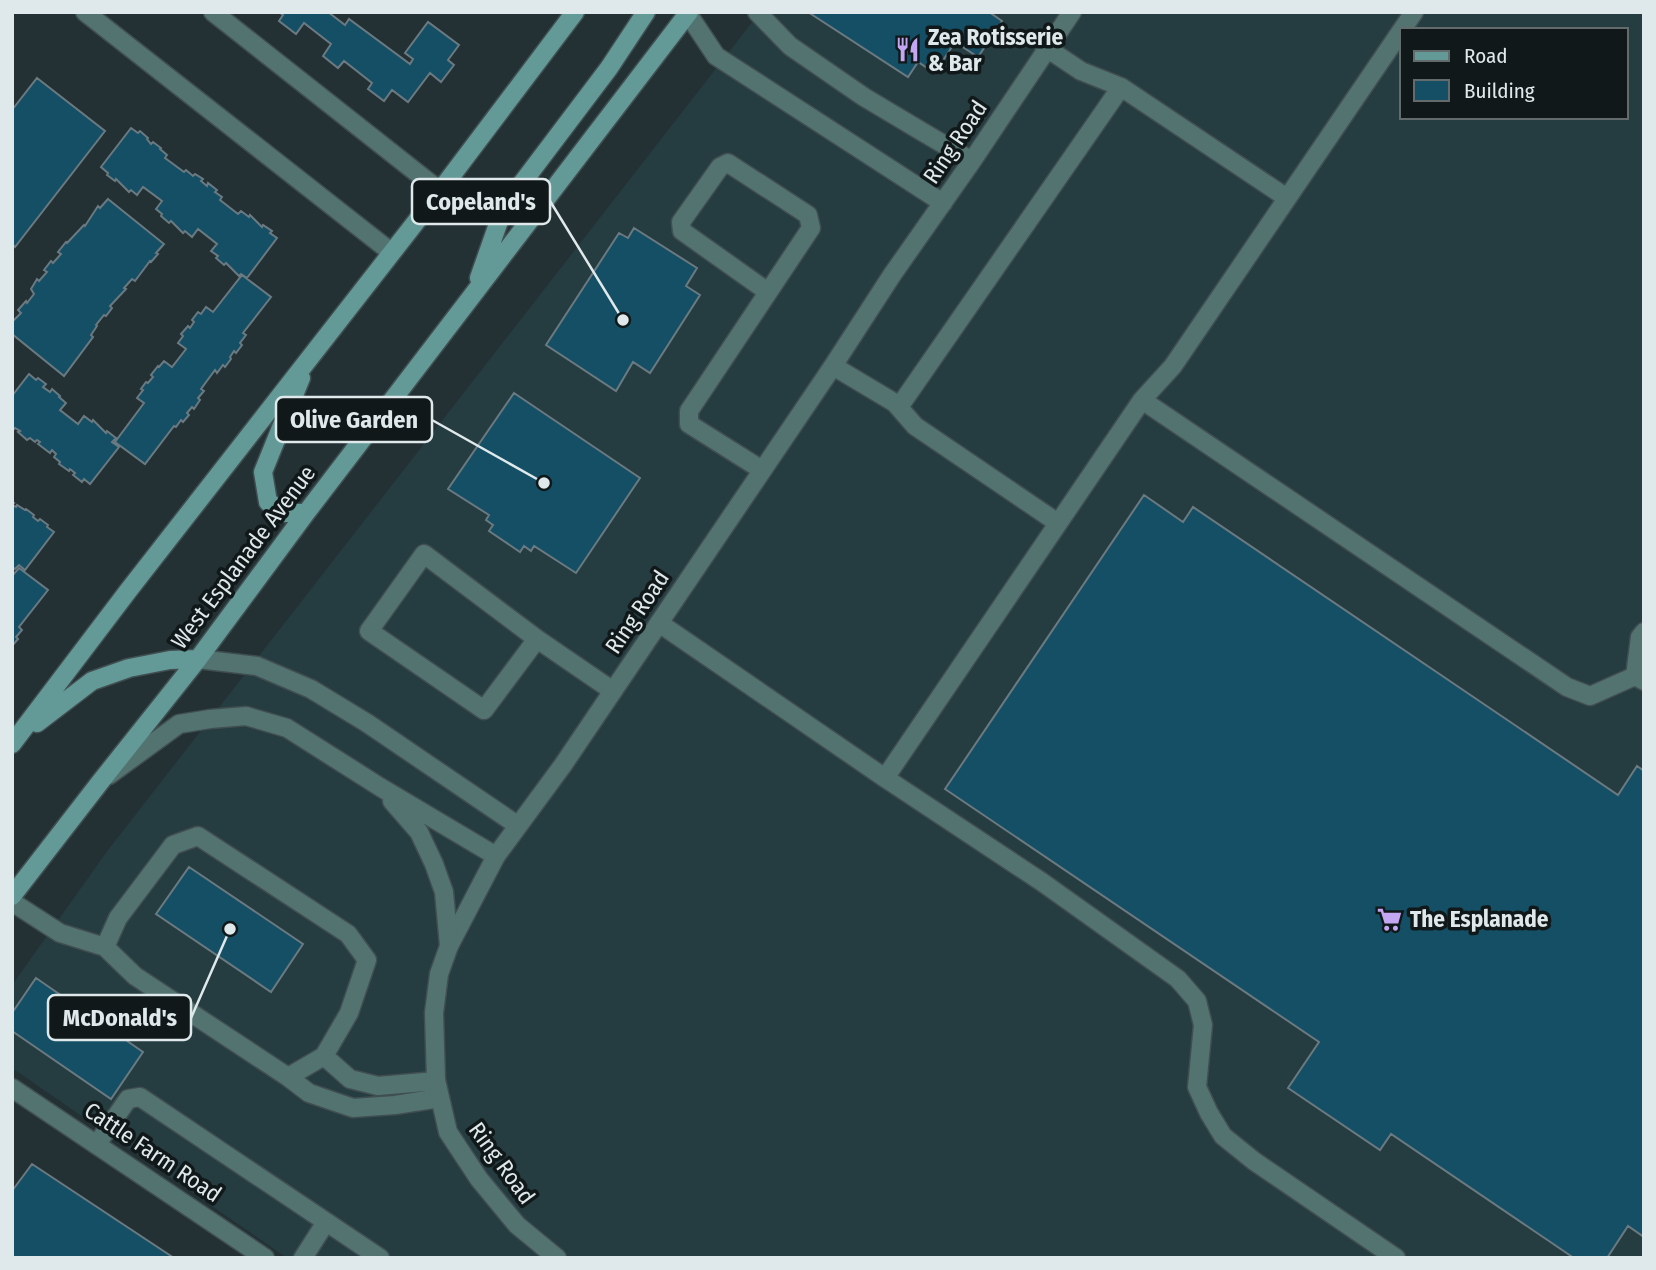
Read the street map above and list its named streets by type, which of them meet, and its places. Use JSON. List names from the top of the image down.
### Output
{
  "streets": {
    "main road": ["West Esplanade Avenue"],
    "street": ["Ring Road", "Cattle Farm Road"]
  },
  "places": {
    "restaurant": ["Zea Rotisserie & Bar"],
    "other": ["Copeland's", "Olive Garden", "McDonald's"],
    "supermarket": ["The Esplanade"]
  },
  "legend": ["Road", "Building"]
}
